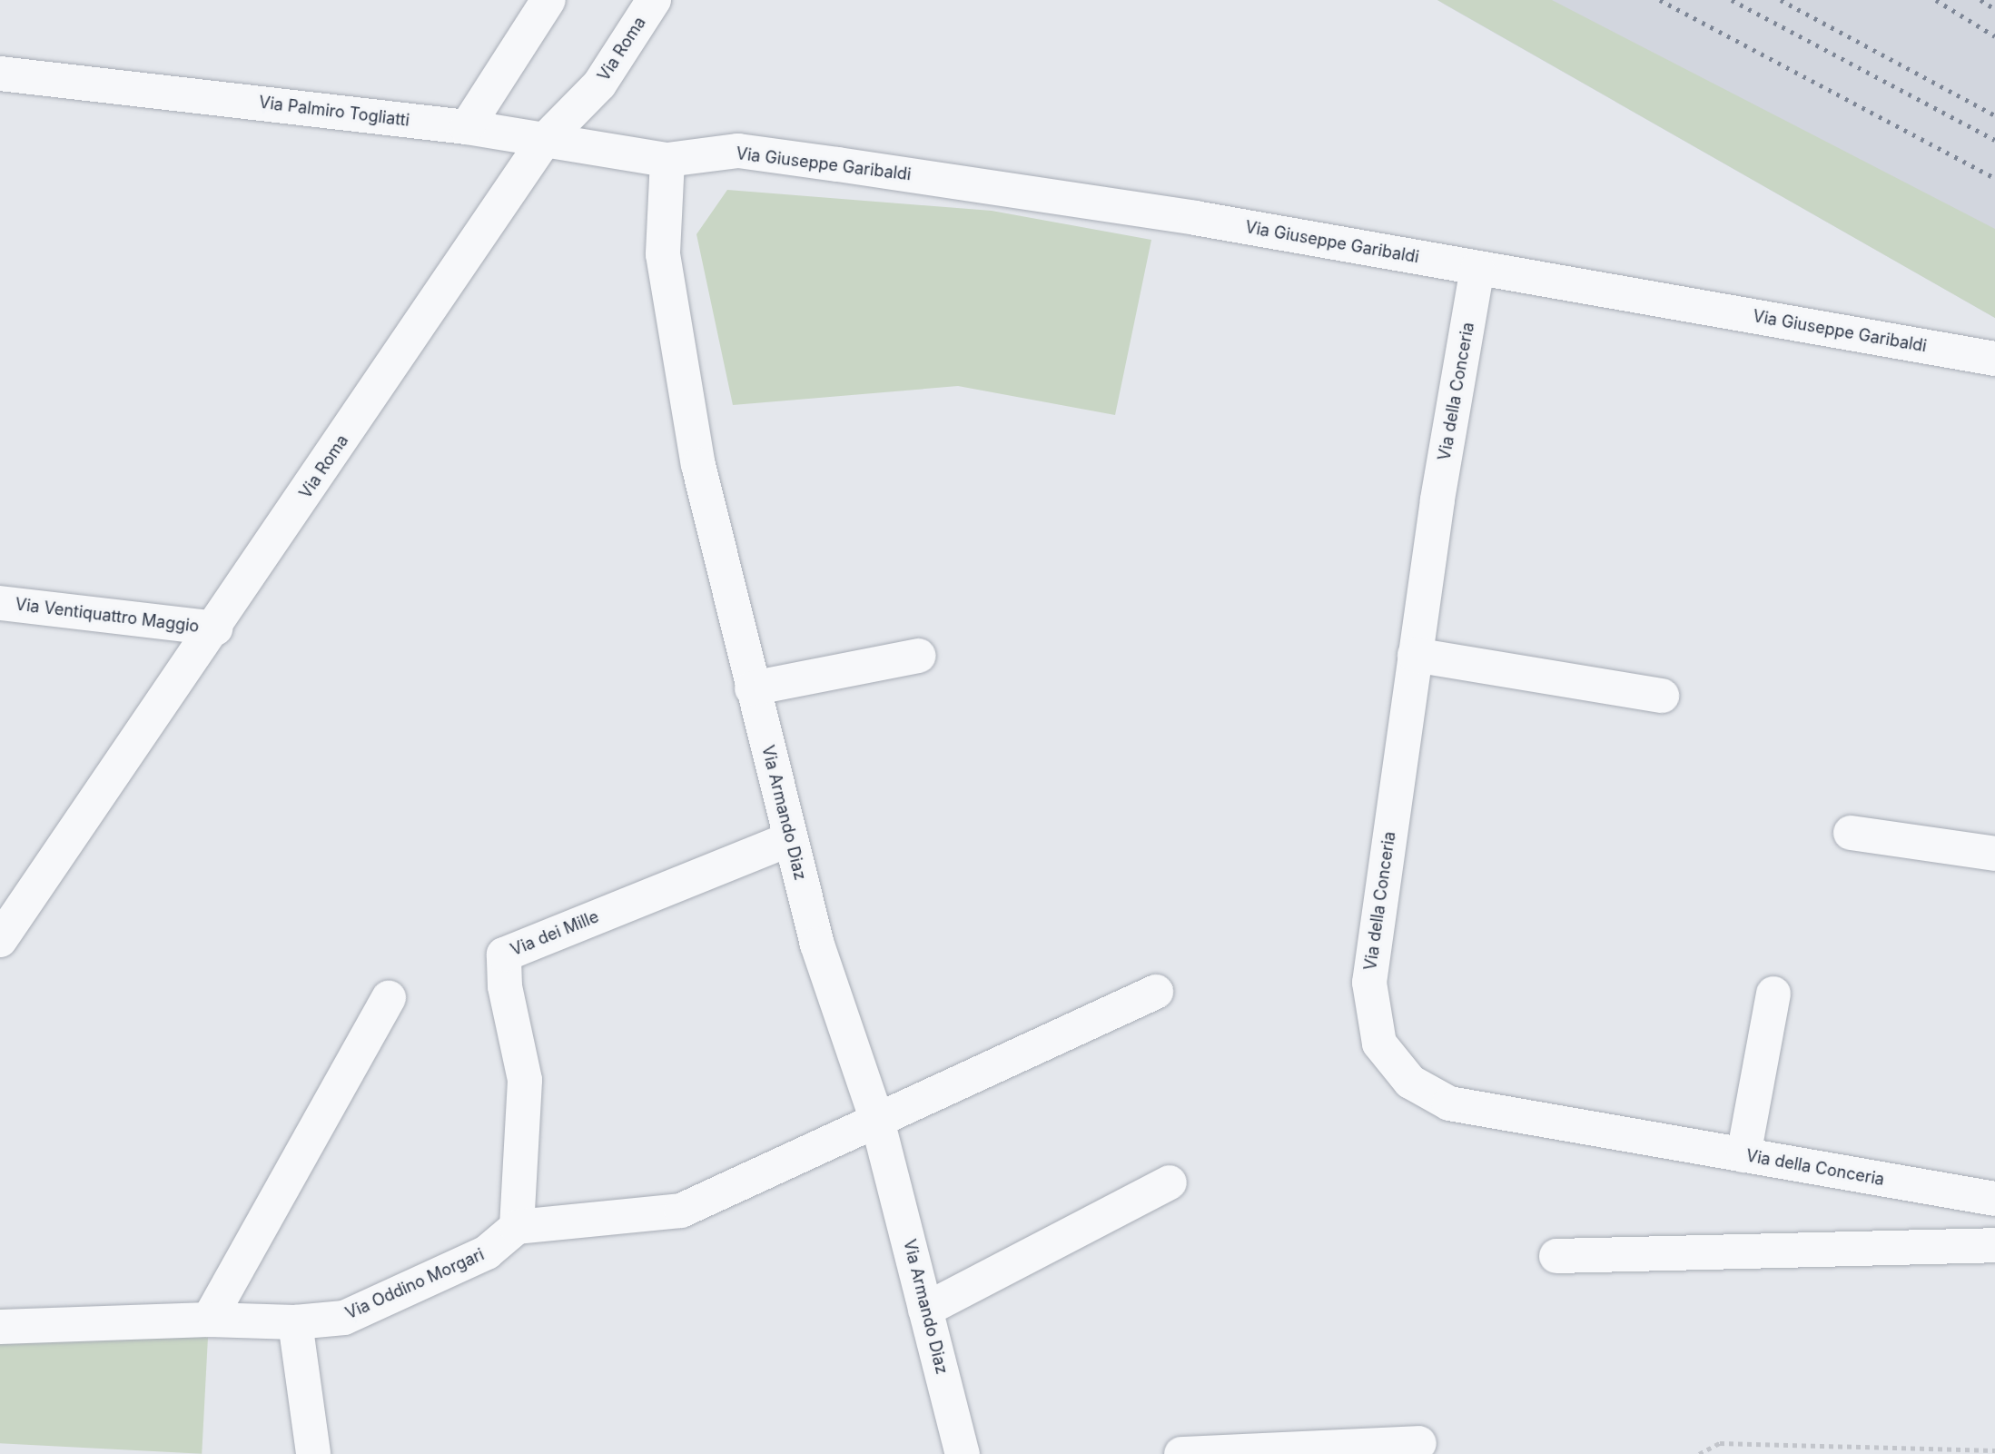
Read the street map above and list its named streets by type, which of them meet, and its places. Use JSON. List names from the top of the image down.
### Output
{
  "streets": {
    "street": [
      "Via Roma",
      "Via Palmiro Togliatti",
      "Via Giuseppe Garibaldi",
      "Via della Conceria",
      "Via Ventiquattro Maggio",
      "Via Armando Diaz",
      "Via dei Mille",
      "Via Oddino Morgari"
    ]
  },
  "crossings": [
    ["Via Roma", "Via Palmiro Togliatti"],
    ["Via Roma", "Via Ventiquattro Maggio"],
    ["Via Palmiro Togliatti", "Via Giuseppe Garibaldi"],
    ["Via Palmiro Togliatti", "Via Armando Diaz"],
    ["Via Giuseppe Garibaldi", "Via della Conceria"],
    ["Via Giuseppe Garibaldi", "Via Armando Diaz"],
    ["Via Armando Diaz", "Via dei Mille"],
    ["Via dei Mille", "Via Oddino Morgari"]
  ]
}
